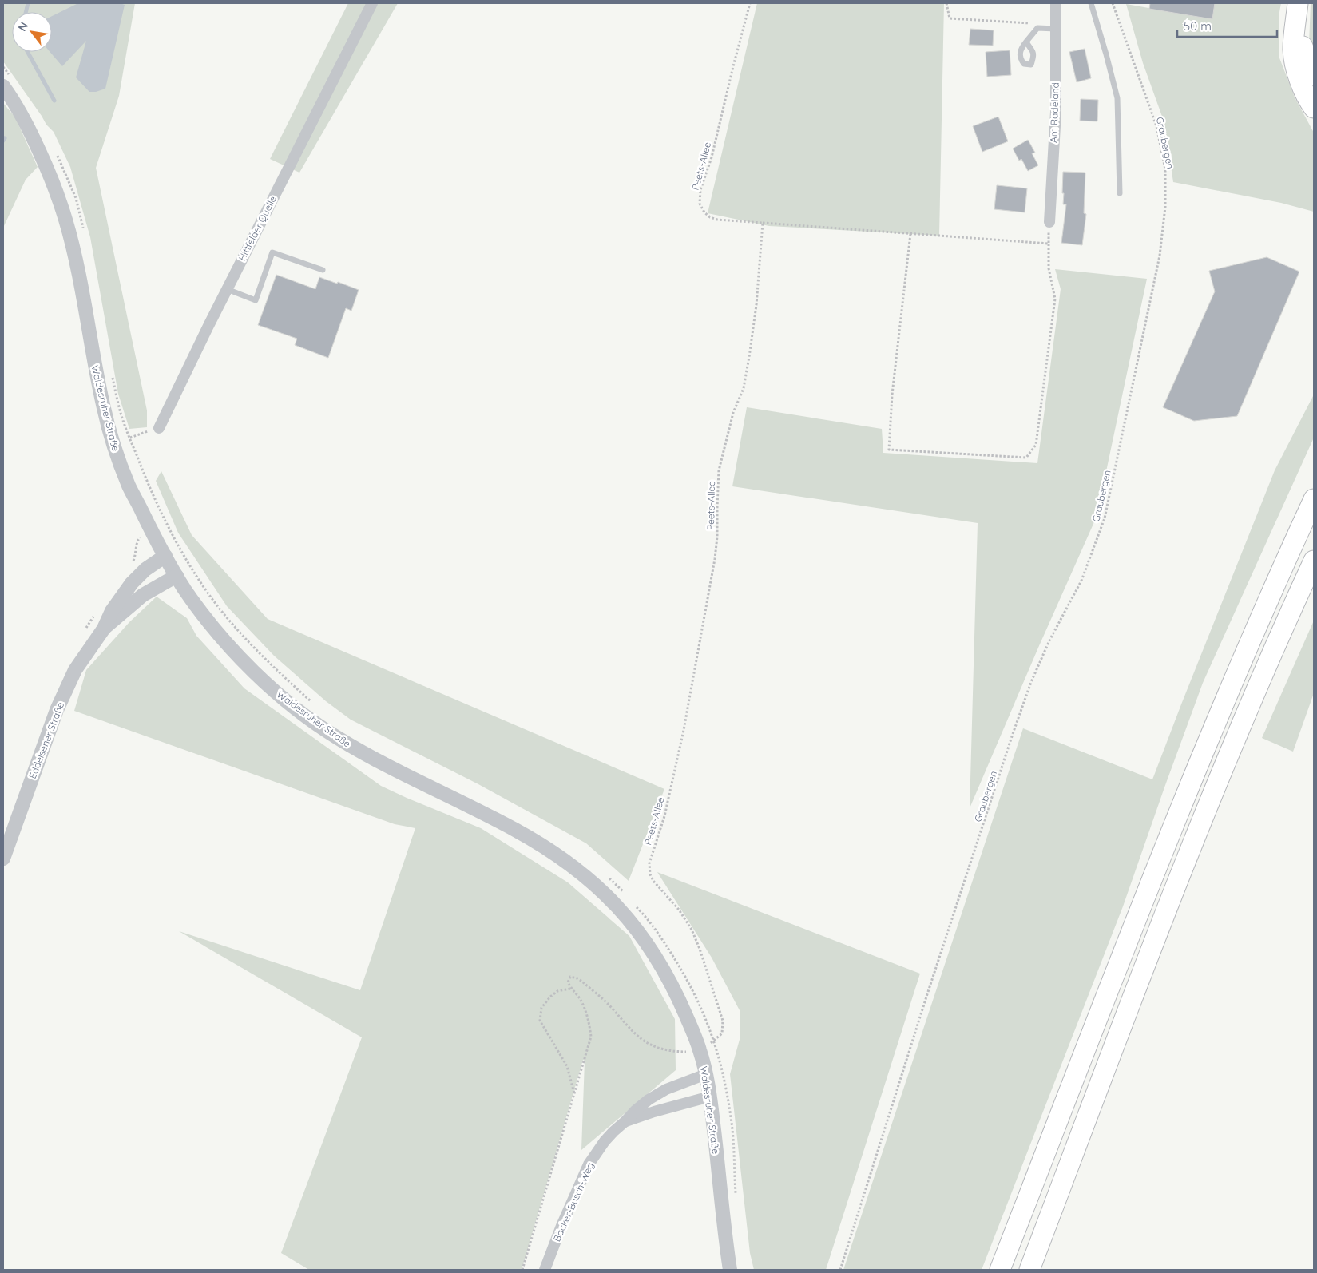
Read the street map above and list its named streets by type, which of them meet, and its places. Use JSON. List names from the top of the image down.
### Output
{
  "streets": {
    "street": [
      "Am Radeland",
      "Hittfelder Quelle",
      "Waldesruher Straße",
      "Eddelsener Straße",
      "Bäcker-Busch-Weg"
    ],
    "path": ["Graubergen", "Peets-Allee"]
  },
  "crossings": [
    ["Waldesruher Straße", "Eddelsener Straße"],
    ["Waldesruher Straße", "Bäcker-Busch-Weg"]
  ],
  "scale_bar": "50 m",
  "north": "top left"
}
